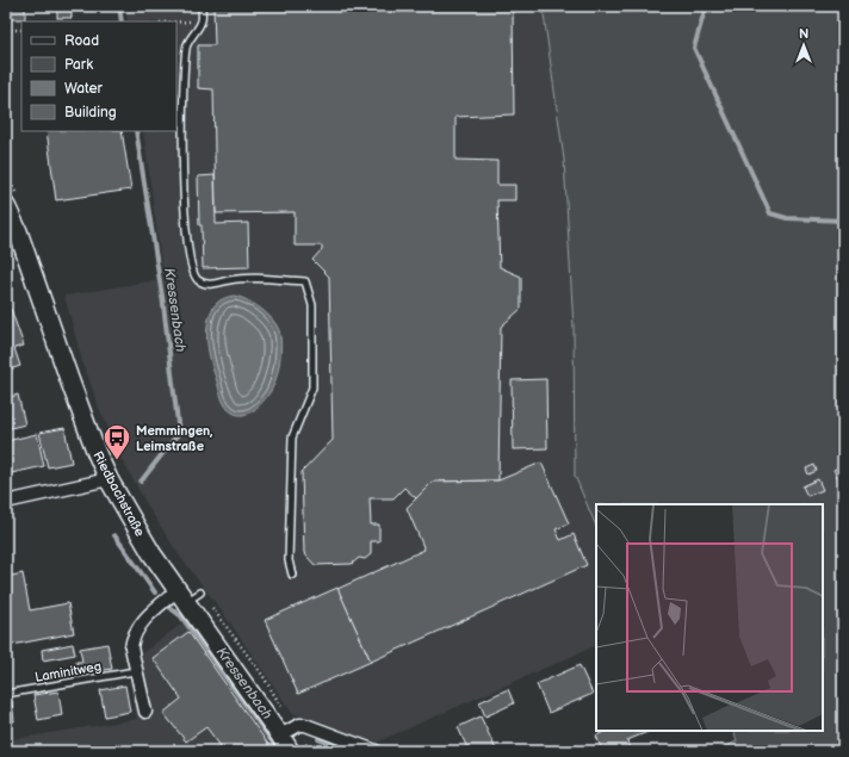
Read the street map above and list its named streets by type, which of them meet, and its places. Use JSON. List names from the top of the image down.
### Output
{
  "streets": {
    "street": ["Riedbachstraße"],
    "lane": ["Laminitweg"]
  },
  "water": ["Kressenbach"],
  "places": {
    "bus stop": ["Memmingen, Leimstraße"]
  },
  "legend": [
    "Road",
    "Park",
    "Water",
    "Building"
  ],
  "north": "top"
}
